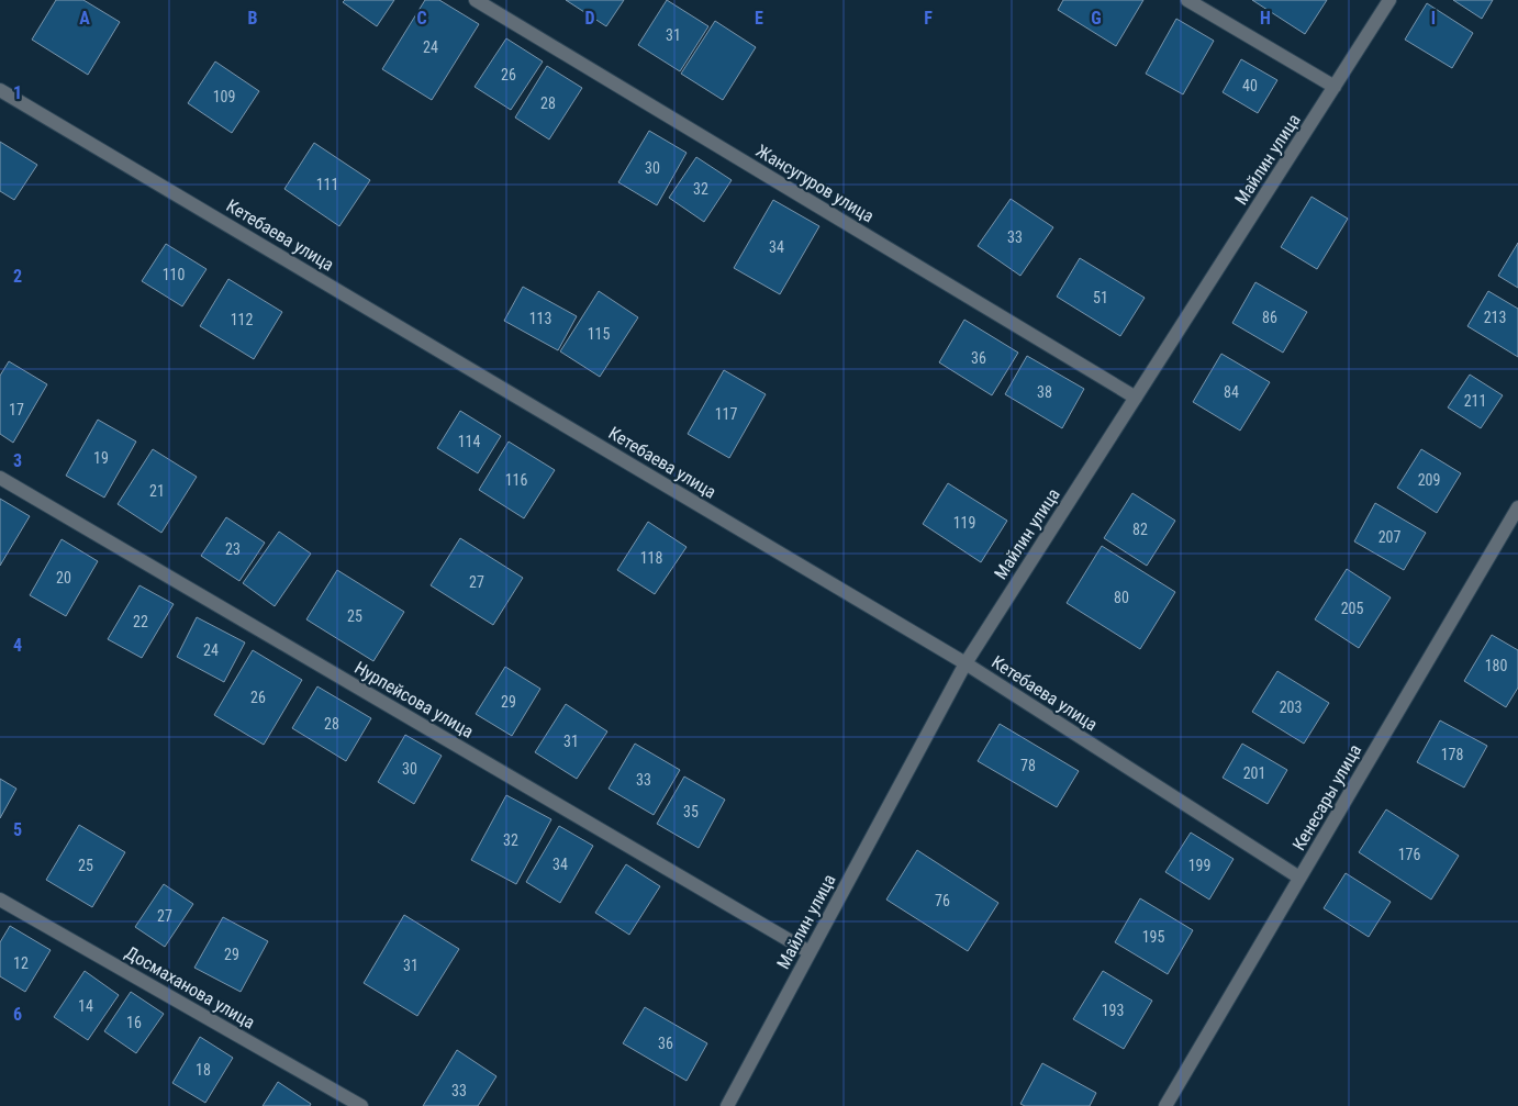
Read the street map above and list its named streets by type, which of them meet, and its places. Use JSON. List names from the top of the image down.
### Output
{
  "streets": {
    "street": [
      "Майлин улица",
      "Жансугуров улица",
      "Кетебаева улица",
      "Нурпейсова улица",
      "Кенесары улица",
      "Досмаханова улица"
    ]
  },
  "crossings": [
    ["Майлин улица", "Жансугуров улица"],
    ["Майлин улица", "Кетебаева улица"],
    ["Майлин улица", "Нурпейсова улица"],
    ["Кетебаева улица", "Кенесары улица"]
  ],
  "house_numbers": [
    "31",
    "24",
    "26",
    "40",
    "109",
    "28",
    "30",
    "111",
    "32",
    "33",
    "34",
    "110",
    "51",
    "86",
    "213",
    "113",
    "112",
    "115",
    "36",
    "38",
    "84",
    "211",
    "17",
    "117",
    "114",
    "19",
    "116",
    "209",
    "21",
    "119",
    "82",
    "207",
    "23",
    "118",
    "20",
    "27",
    "80",
    "205",
    "25",
    "22",
    "24",
    "180",
    "26",
    "29",
    "203",
    "28",
    "31",
    "178",
    "78",
    "30",
    "201",
    "33",
    "35",
    "32",
    "176",
    "34",
    "25",
    "199",
    "76",
    "27",
    "195",
    "29",
    "12",
    "31",
    "14",
    "193",
    "16",
    "36",
    "18",
    "33"
  ],
  "grid": {
    "columns": [
      "A",
      "B",
      "C",
      "D",
      "E",
      "F",
      "G",
      "H",
      "I"
    ],
    "rows": [
      "1",
      "2",
      "3",
      "4",
      "5",
      "6"
    ]
  }
}
